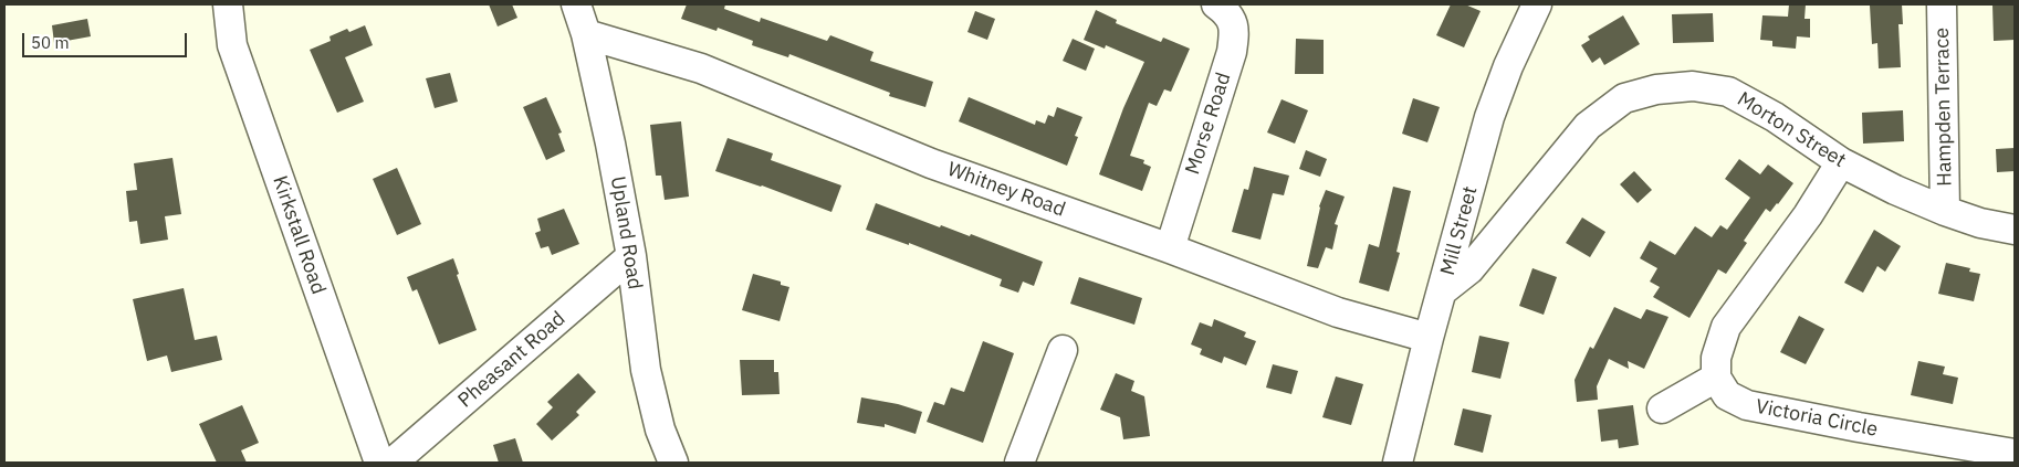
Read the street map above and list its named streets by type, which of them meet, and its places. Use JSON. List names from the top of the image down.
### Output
{
  "streets": {
    "street": [
      "Hampden Terrace",
      "Morse Road",
      "Morton Street",
      "Whitney Road",
      "Mill Street",
      "Upland Road",
      "Kirkstall Road",
      "Pheasant Road",
      "Victoria Circle"
    ]
  },
  "crossings": [
    ["Hampden Terrace", "Morton Street"],
    ["Morse Road", "Whitney Road"],
    ["Morton Street", "Mill Street"],
    ["Whitney Road", "Mill Street"],
    ["Whitney Road", "Upland Road"],
    ["Upland Road", "Pheasant Road"]
  ],
  "scale_bar": "50 m"
}
